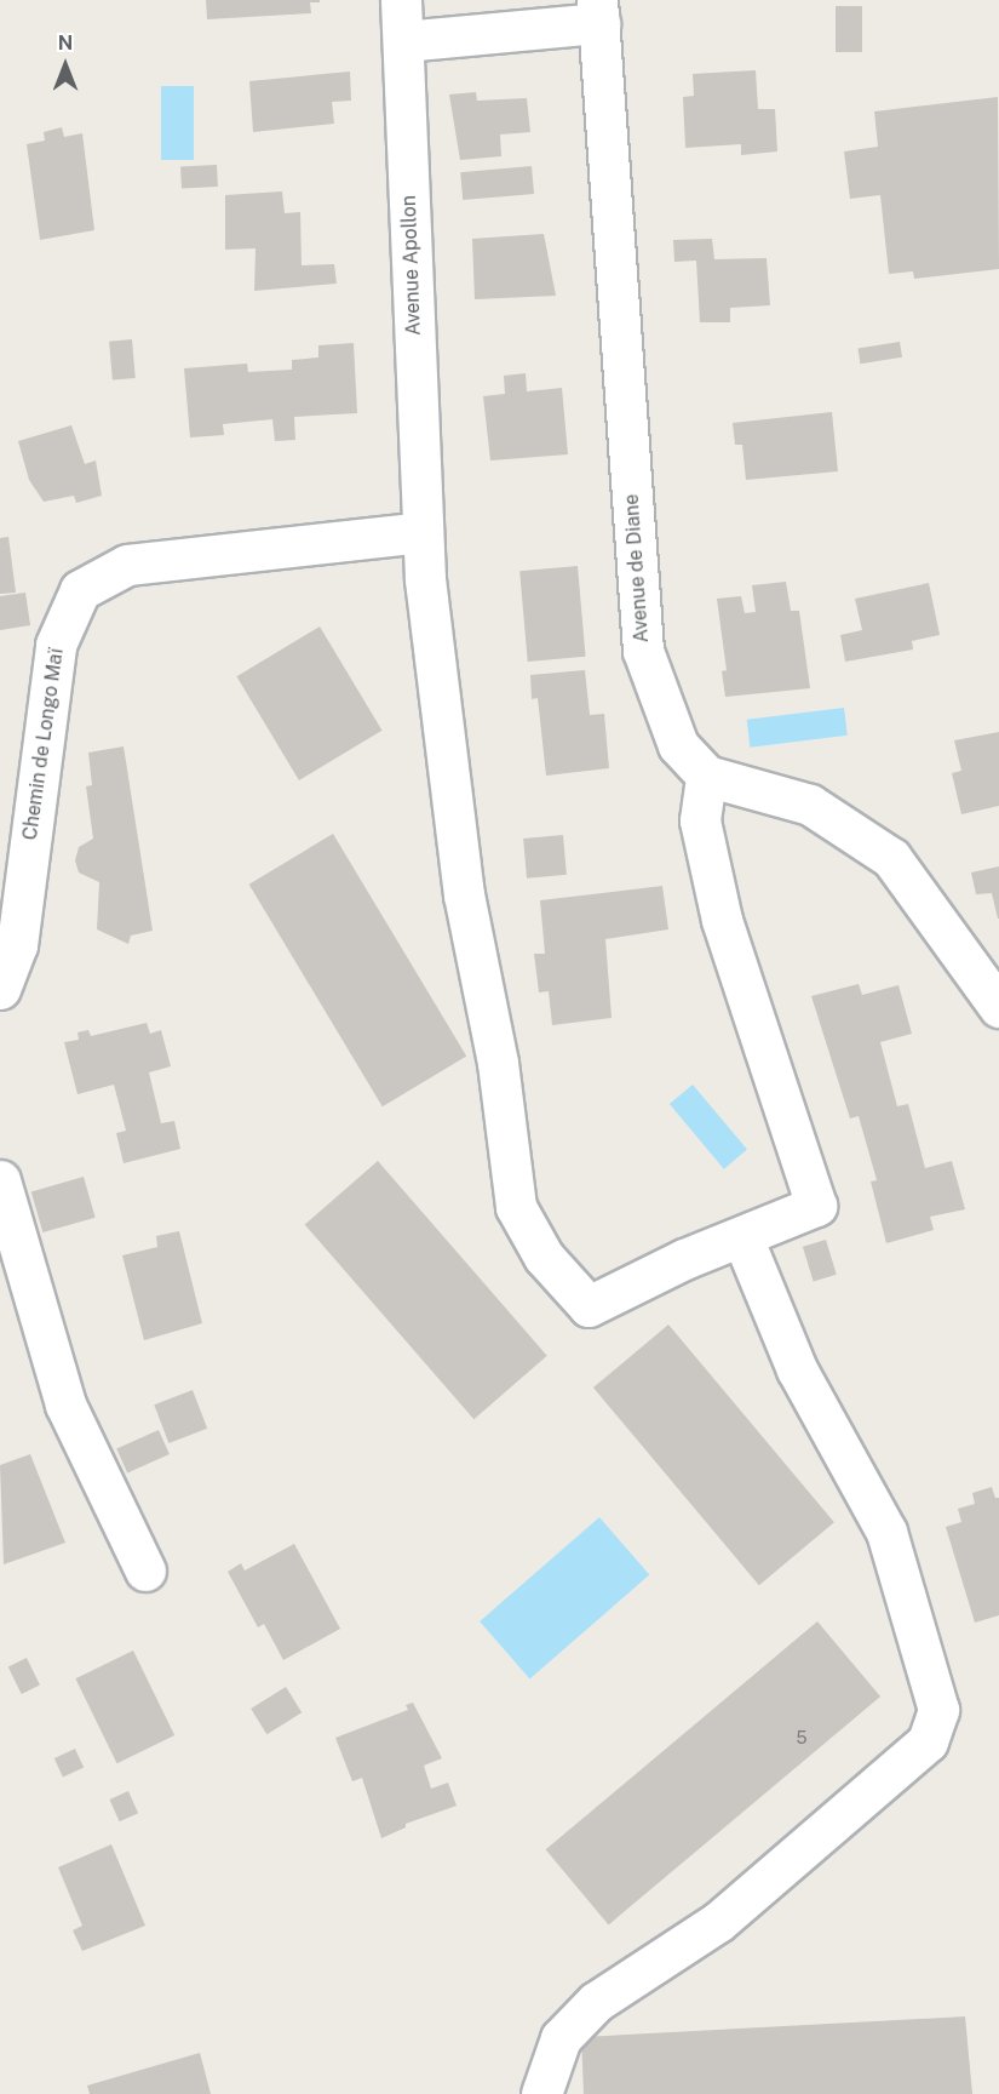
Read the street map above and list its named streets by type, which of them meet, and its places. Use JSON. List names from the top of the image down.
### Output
{
  "streets": {
    "street": ["Avenue Apollon", "Avenue de Diane", "Chemin de Longo Maï"]
  },
  "crossings": [
    ["Avenue Apollon", "Chemin de Longo Maï"]
  ],
  "house_numbers": ["5"],
  "north": "top"
}
